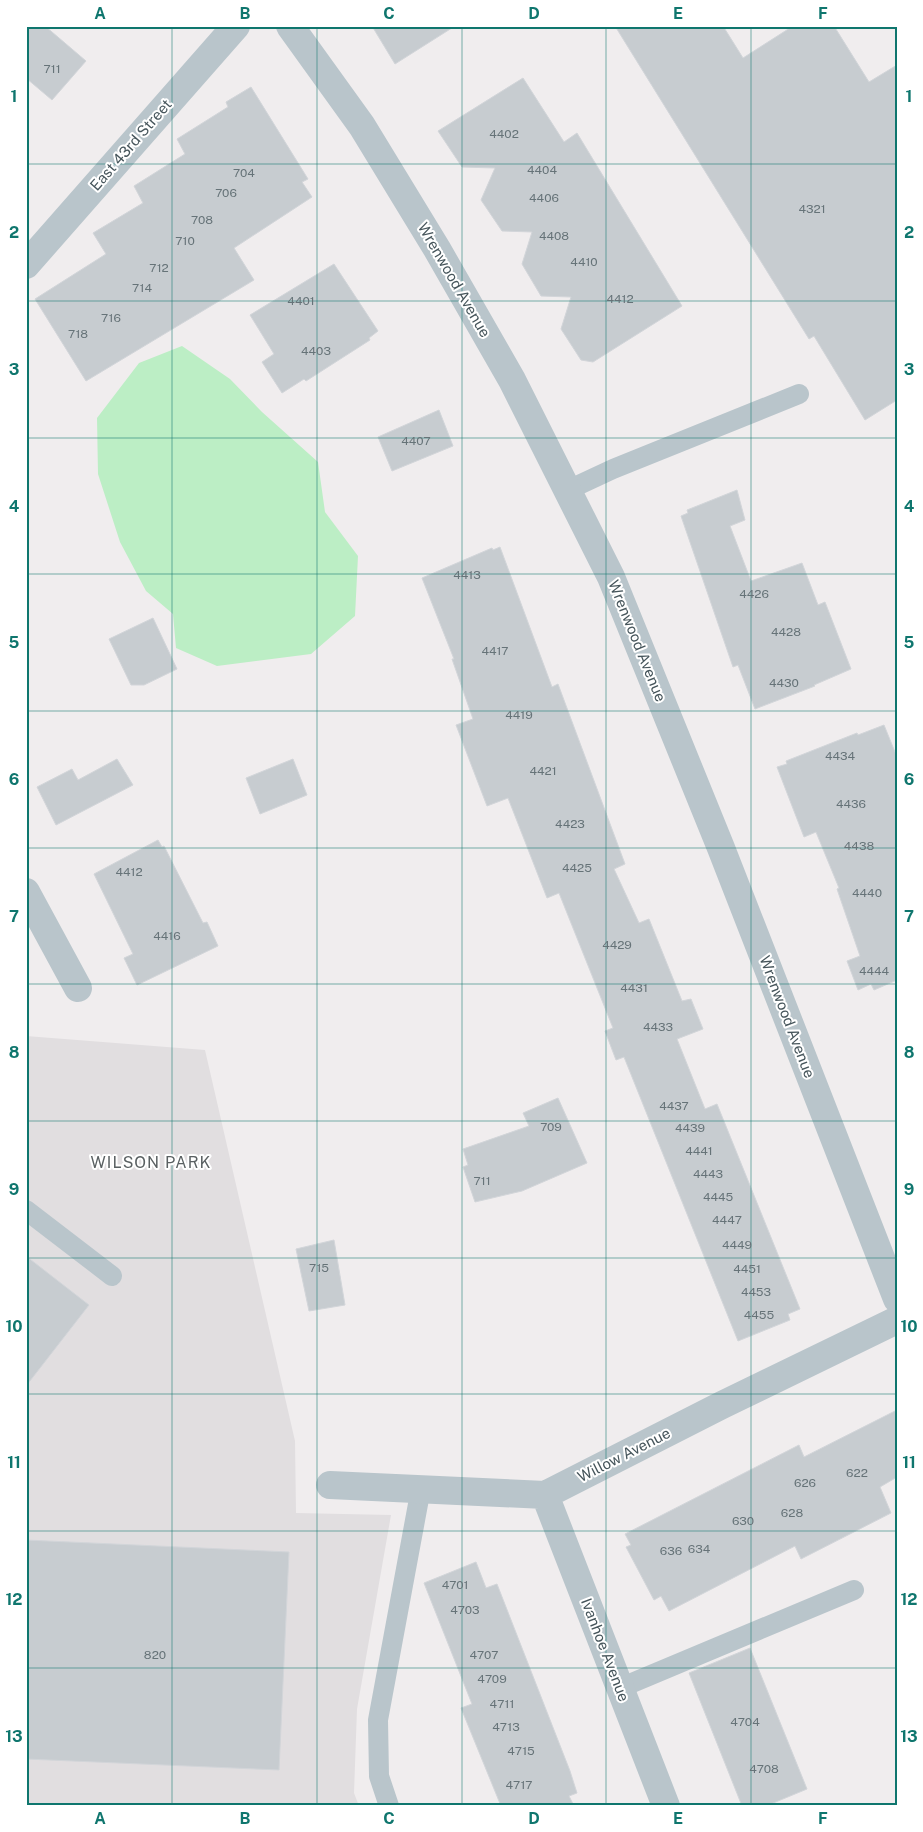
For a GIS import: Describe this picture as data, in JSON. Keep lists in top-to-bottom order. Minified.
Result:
{"streets":{"street":["East 43rd Street","Wrenwood Avenue","Willow Avenue","Ivanhoe Avenue"]},"crossings":[["Willow Avenue","Ivanhoe Avenue"]],"districts":["WILSON PARK"],"house_numbers":["711","4402","4404","704","706","4406","4321","708","4408","710","4410","712","714","4412","4401","716","718","4403","4407","4413","4426","4428","4417","4430","4419","4434","4421","4436","4423","4438","4425","4412","4440","4416","4429","4444","4431","4433","4437","709","4439","4441","4443","711","4445","4447","4449","715","4451","4453","4455","622","626","628","630","634","636","4701","4703","820","4707","4709","4711","4704","4713","4715","4708","4717"],"grid":{"columns":["A","B","C","D","E","F"],"rows":["1","2","3","4","5","6","7","8","9","10","11","12","13"]}}
